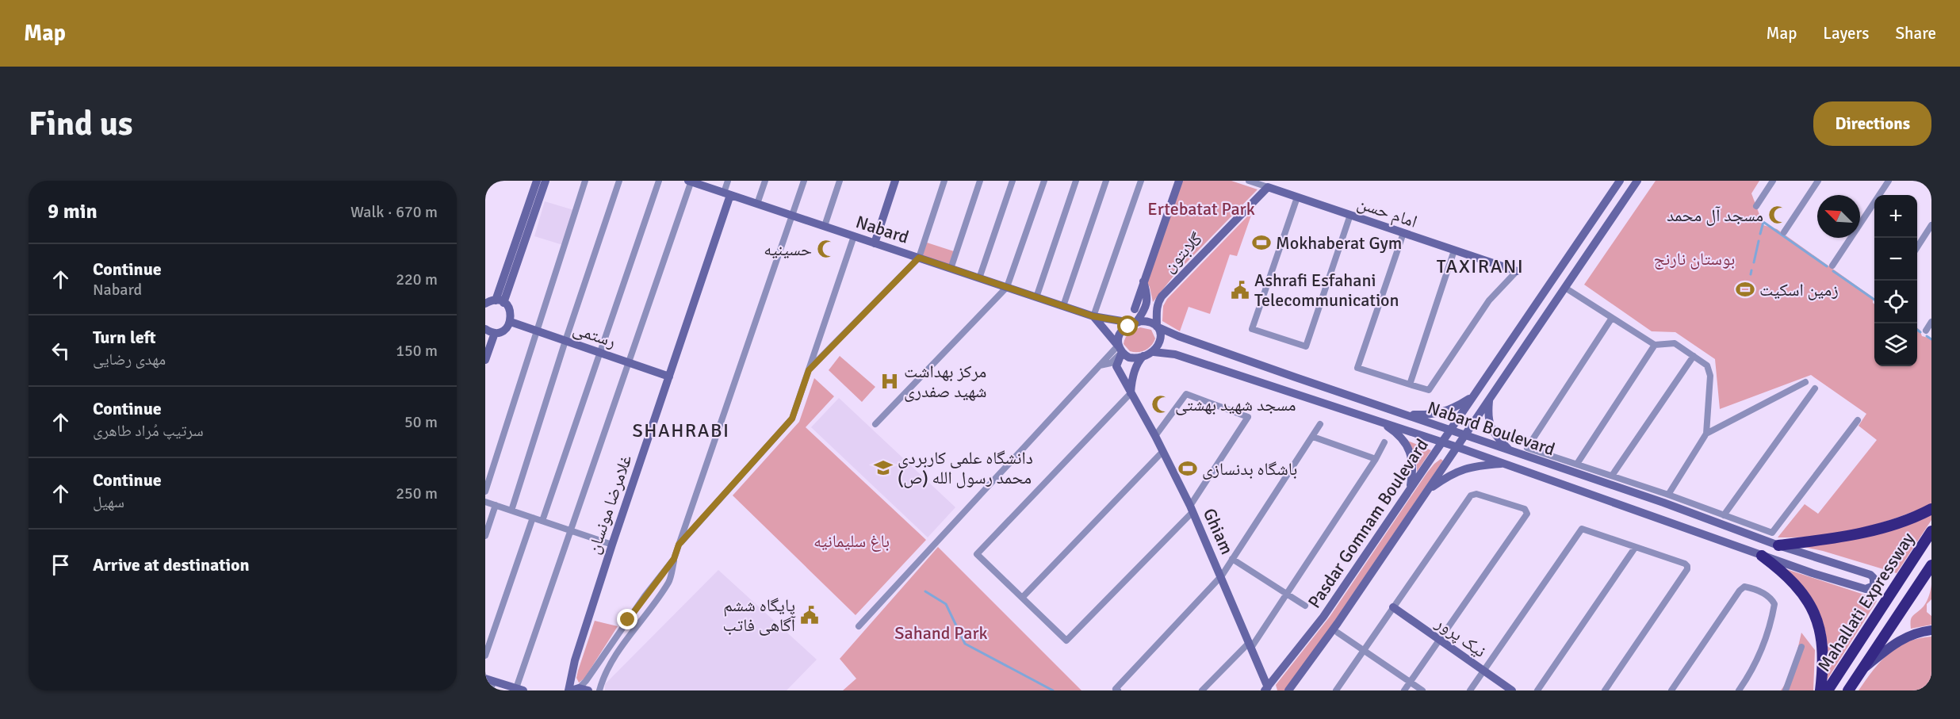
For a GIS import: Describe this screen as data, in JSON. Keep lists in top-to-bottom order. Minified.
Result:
{"streets":{"highway":["Mahallati Expressway"],"main road":["امام حسن","Nabard","گلابتون","رستمی","Nabard Boulevard","غلامرضا مونسان","Pasdar Gomnam Boulevard","Ghiam","نیک پرور"]},"crossings":[["امام حسن","گلابتون"],["Nabard","گلابتون"],["Nabard","Nabard Boulevard"],["Nabard","غلامرضا مونسان"],["Nabard","Ghiam"],["گلابتون","Nabard Boulevard"],["گلابتون","Ghiam"],["رستمی","غلامرضا مونسان"],["Nabard Boulevard","Pasdar Gomnam Boulevard"],["Nabard Boulevard","Ghiam"],["Pasdar Gomnam Boulevard","Ghiam"]],"districts":["TAXIRANI","SHAHRABI"],"parks":["Ertebatat Park","بوستان نارنج","باغ سلیمانیه","Sahand Park"],"places":{"mosque":["مسجد آل محمد","حسینیه","مسجد شهید بهشتی"],"sports":["Mokhaberat Gym","زمین اسکیت","باشگاه بدنسازی"],"public building":["Ashrafi Esfahani Telecommunication","پایگاه ششم آگاهی فاتب"],"hospital":["مرکز بهداشت شهید صفدری"],"school or university":["دانشگاه علمی کاربردی محمد رسول الله (ص)"]},"north":"top left","page":{"header":"Map","nav":["Map","Layers","Share"],"buttons":"Directions","title":"Find us","heading":["9 min","Walk · 670 m"],"map_buttons":["+","−"],"list":[["Continue","Nabard","220 m"],["Turn left","مهدی رضایی","150 m"],["Continue","سرتیپ مُراد طاهری","50 m"],["Continue","سهیل","250 m"],"Arrive at destination"]}}
